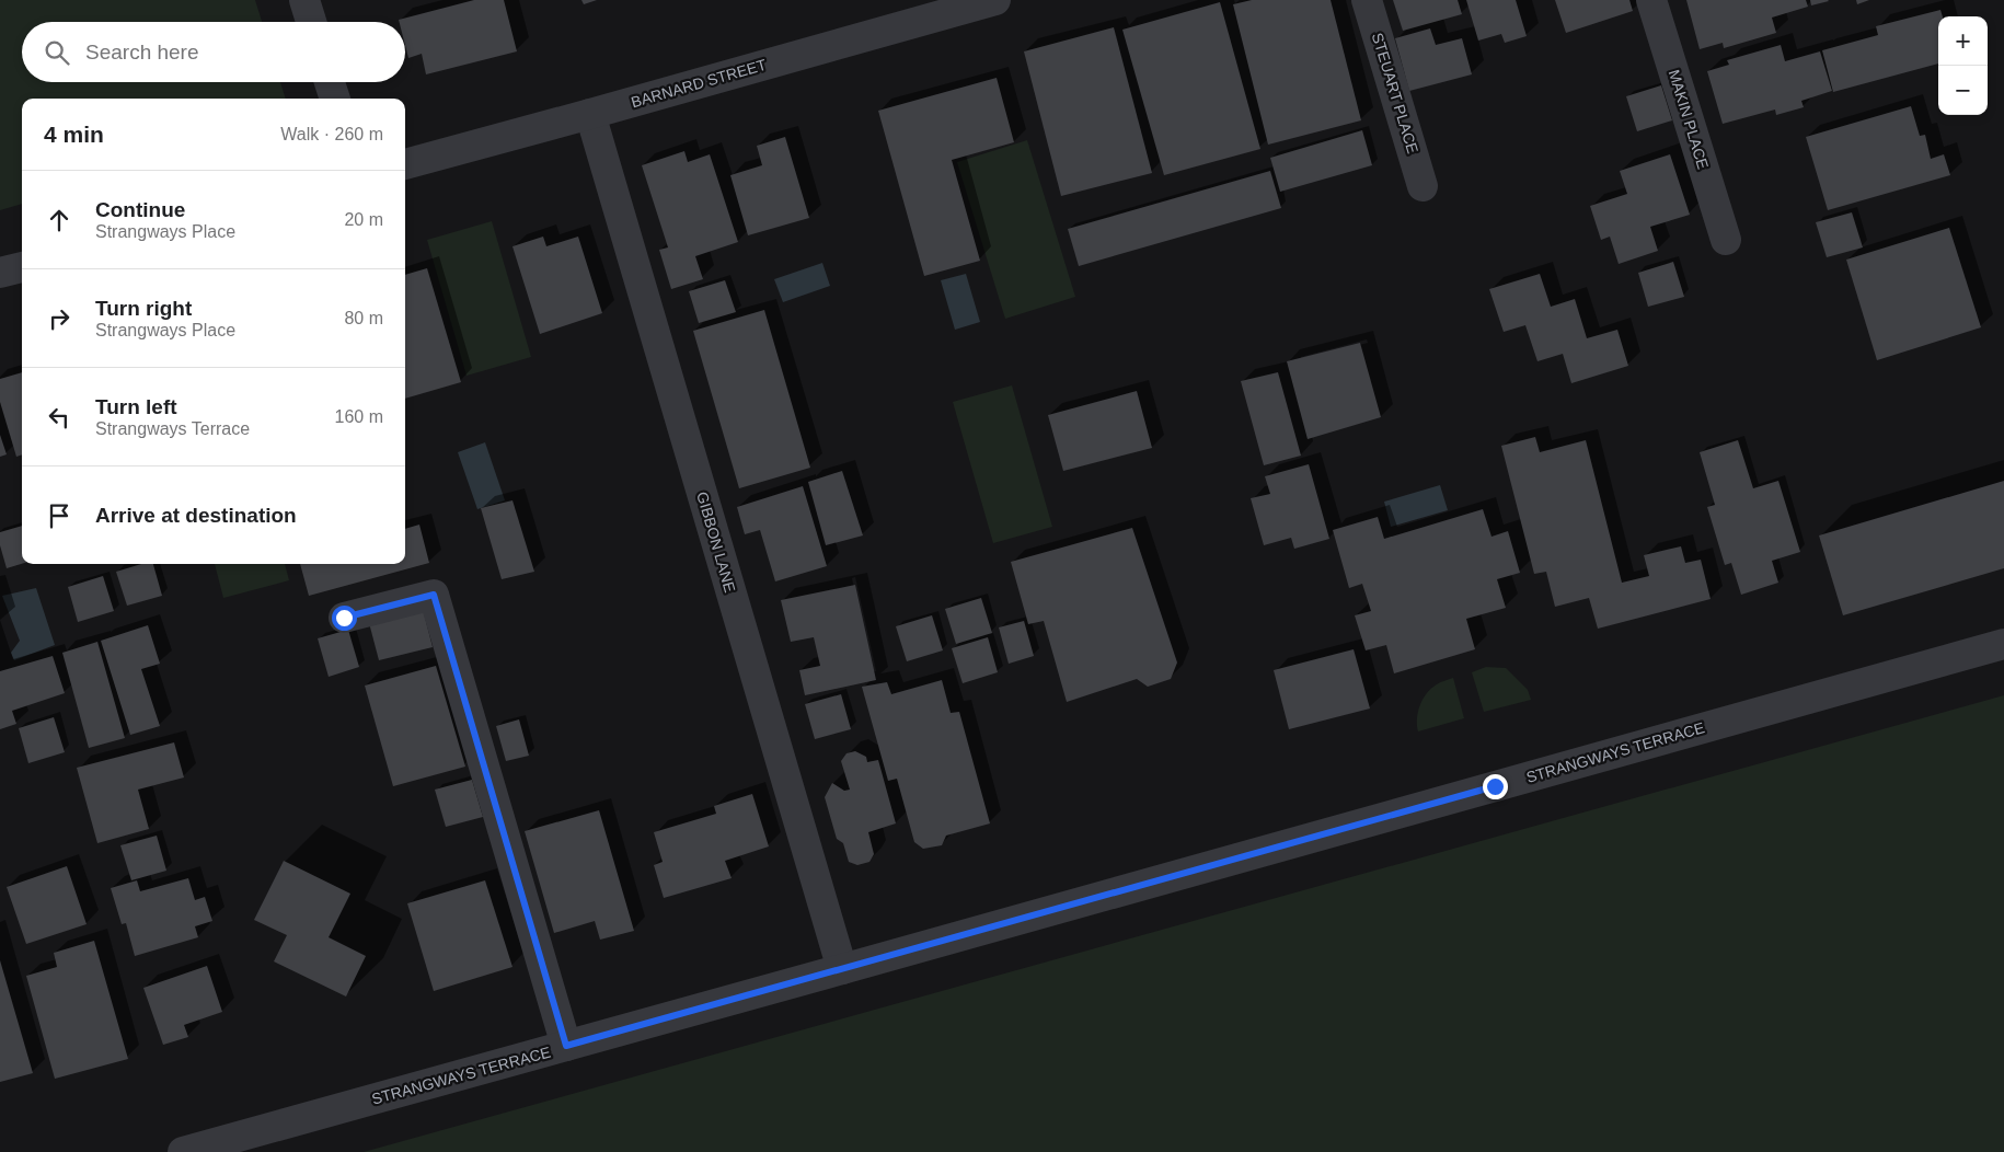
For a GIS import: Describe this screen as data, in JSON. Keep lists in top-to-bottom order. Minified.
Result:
{"streets":{"street":["BARNARD STREET","STEUART PLACE","MAKIN PLACE","GIBBON LANE","STRANGWAYS TERRACE"]},"crossings":[["BARNARD STREET","GIBBON LANE"],["GIBBON LANE","STRANGWAYS TERRACE"]],"page":{"map_buttons":["+","−"],"search":"Search here","heading":["4 min","Walk · 260 m"],"list":[["Continue","Strangways Place","20 m"],["Turn right","Strangways Place","80 m"],["Turn left","Strangways Terrace","160 m"],"Arrive at destination"]}}
